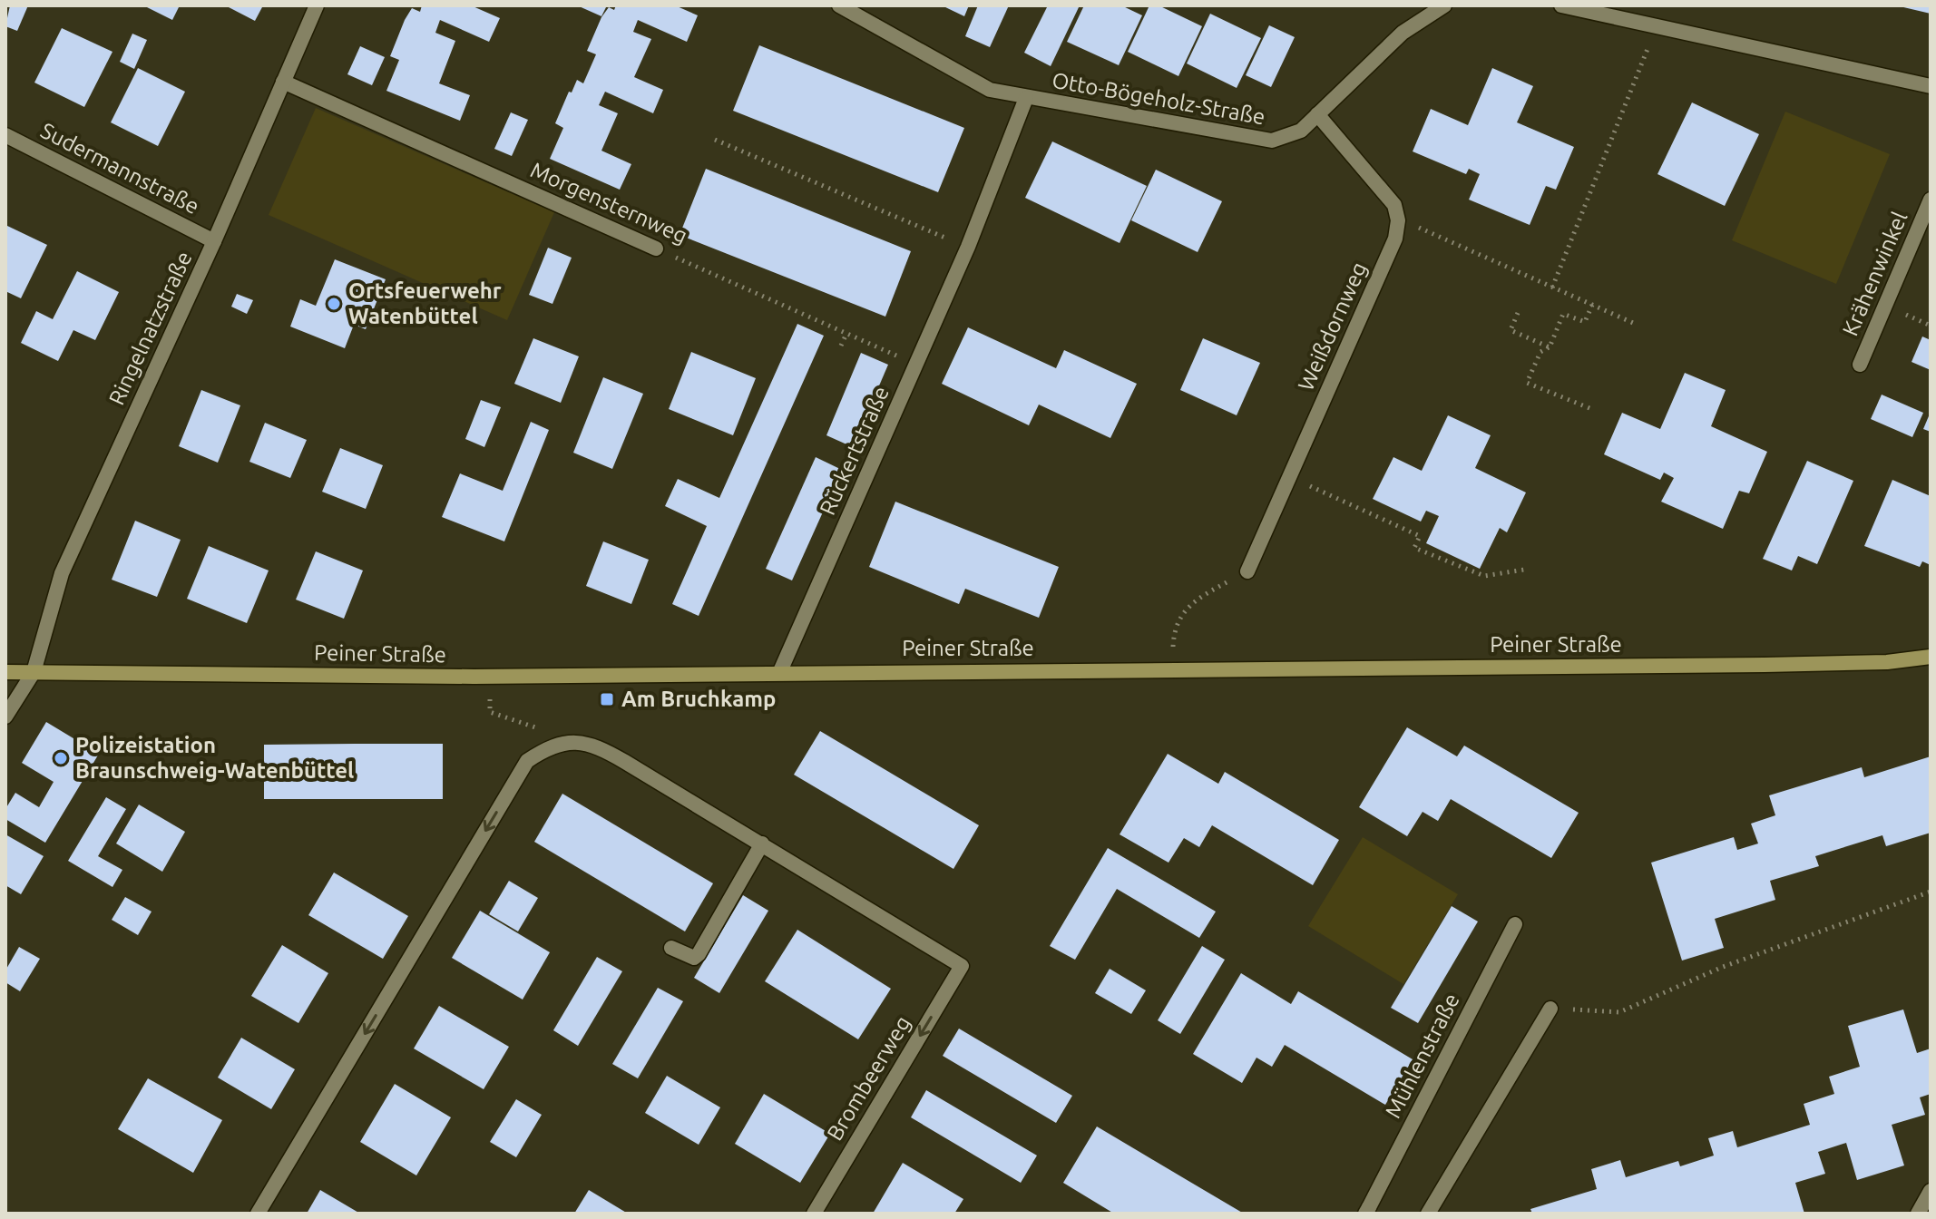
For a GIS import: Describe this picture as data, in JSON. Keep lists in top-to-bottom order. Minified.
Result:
{"streets":{"main road":["Peiner Straße"],"street":["Otto-Bögeholz-Straße","Sudermannstraße","Morgensternweg","Krähenwinkel","Weißdornweg","Ringelnatzstraße","Rückertstraße","Mühlenstraße","Brombeerweg"]},"crossings":[["Otto-Bögeholz-Straße","Rückertstraße"],["Sudermannstraße","Ringelnatzstraße"],["Morgensternweg","Ringelnatzstraße"],["Morgensternweg","Rückertstraße"],["Ringelnatzstraße","Peiner Straße"],["Rückertstraße","Peiner Straße"]],"places":{"other":["Ortsfeuerwehr Watenbüttel","Polizeistation Braunschweig-Watenbüttel"],"transit":["Am Bruchkamp"]}}
